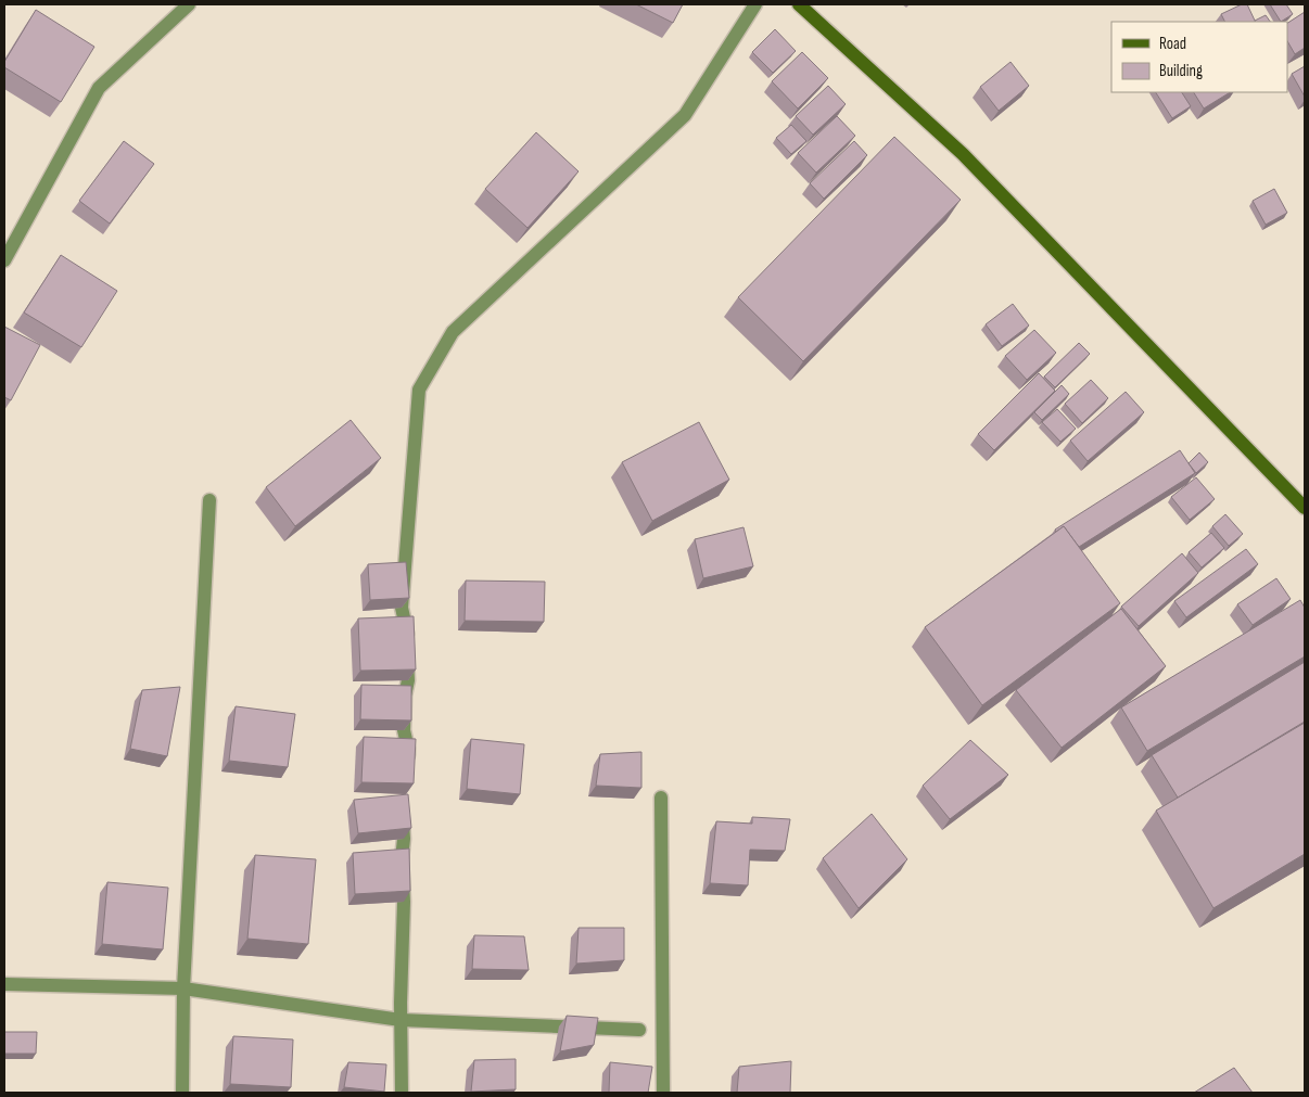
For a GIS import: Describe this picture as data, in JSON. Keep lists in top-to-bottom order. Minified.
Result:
{"legend":["Road","Building"]}
